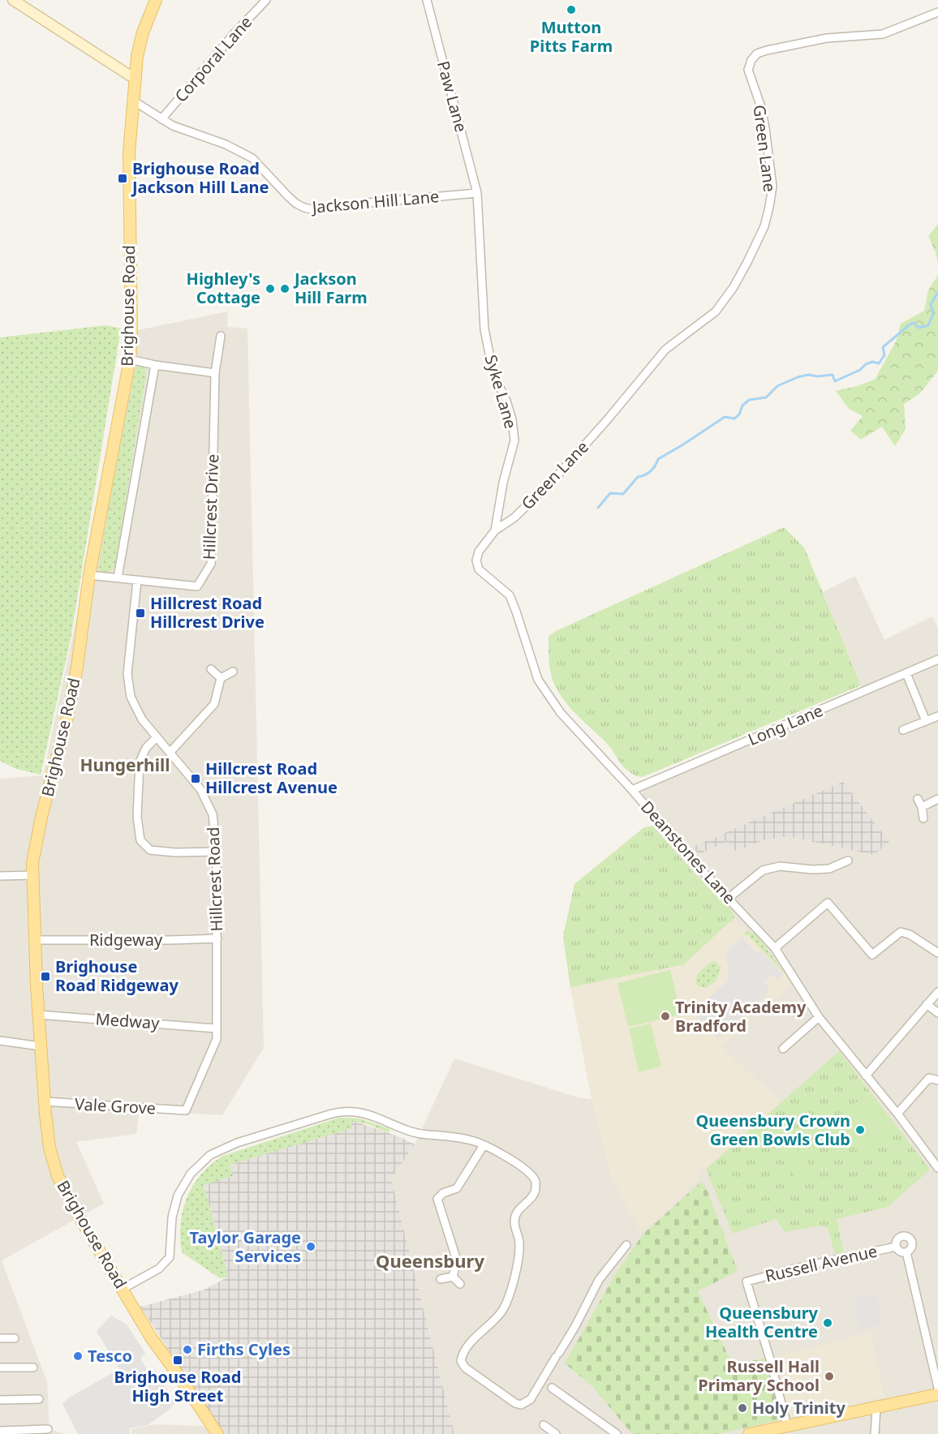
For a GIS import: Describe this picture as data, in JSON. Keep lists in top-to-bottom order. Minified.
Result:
{"streets":{"main road":["Brighouse Road"],"street":["Corporal Lane","Paw Lane","Green Lane","Jackson Hill Lane","Syke Lane","Hillcrest Drive","Long Lane","Deanstones Lane","Hillcrest Road","Ridgeway","Medway","Vale Grove","Russell Avenue"]},"crossings":[["Corporal Lane","Jackson Hill Lane"],["Paw Lane","Jackson Hill Lane"],["Paw Lane","Syke Lane"],["Green Lane","Syke Lane"],["Green Lane","Deanstones Lane"],["Jackson Hill Lane","Brighouse Road"],["Jackson Hill Lane","Syke Lane"],["Brighouse Road","Hillcrest Drive"],["Brighouse Road","Ridgeway"],["Brighouse Road","Medway"],["Brighouse Road","Vale Grove"],["Syke Lane","Deanstones Lane"],["Hillcrest Drive","Hillcrest Road"],["Long Lane","Deanstones Lane"],["Hillcrest Road","Ridgeway"],["Hillcrest Road","Medway"],["Hillcrest Road","Vale Grove"]],"districts":["Hungerhill","Queensbury"],"places":{"other":["Mutton Pitts Farm","Highley's Cottage","Jackson Hill Farm","Trinity Academy Bradford","Queensbury Crown Green Bowls Club","Taylor Garage Services","Queensbury Health Centre","Firths Cyles","Tesco","Russell Hall Primary School","Holy Trinity"],"transit":["Brighouse Road Jackson Hill Lane","Hillcrest Road Hillcrest Drive","Hillcrest Road Hillcrest Avenue","Brighouse Road Ridgeway","Brighouse Road High Street"]}}
